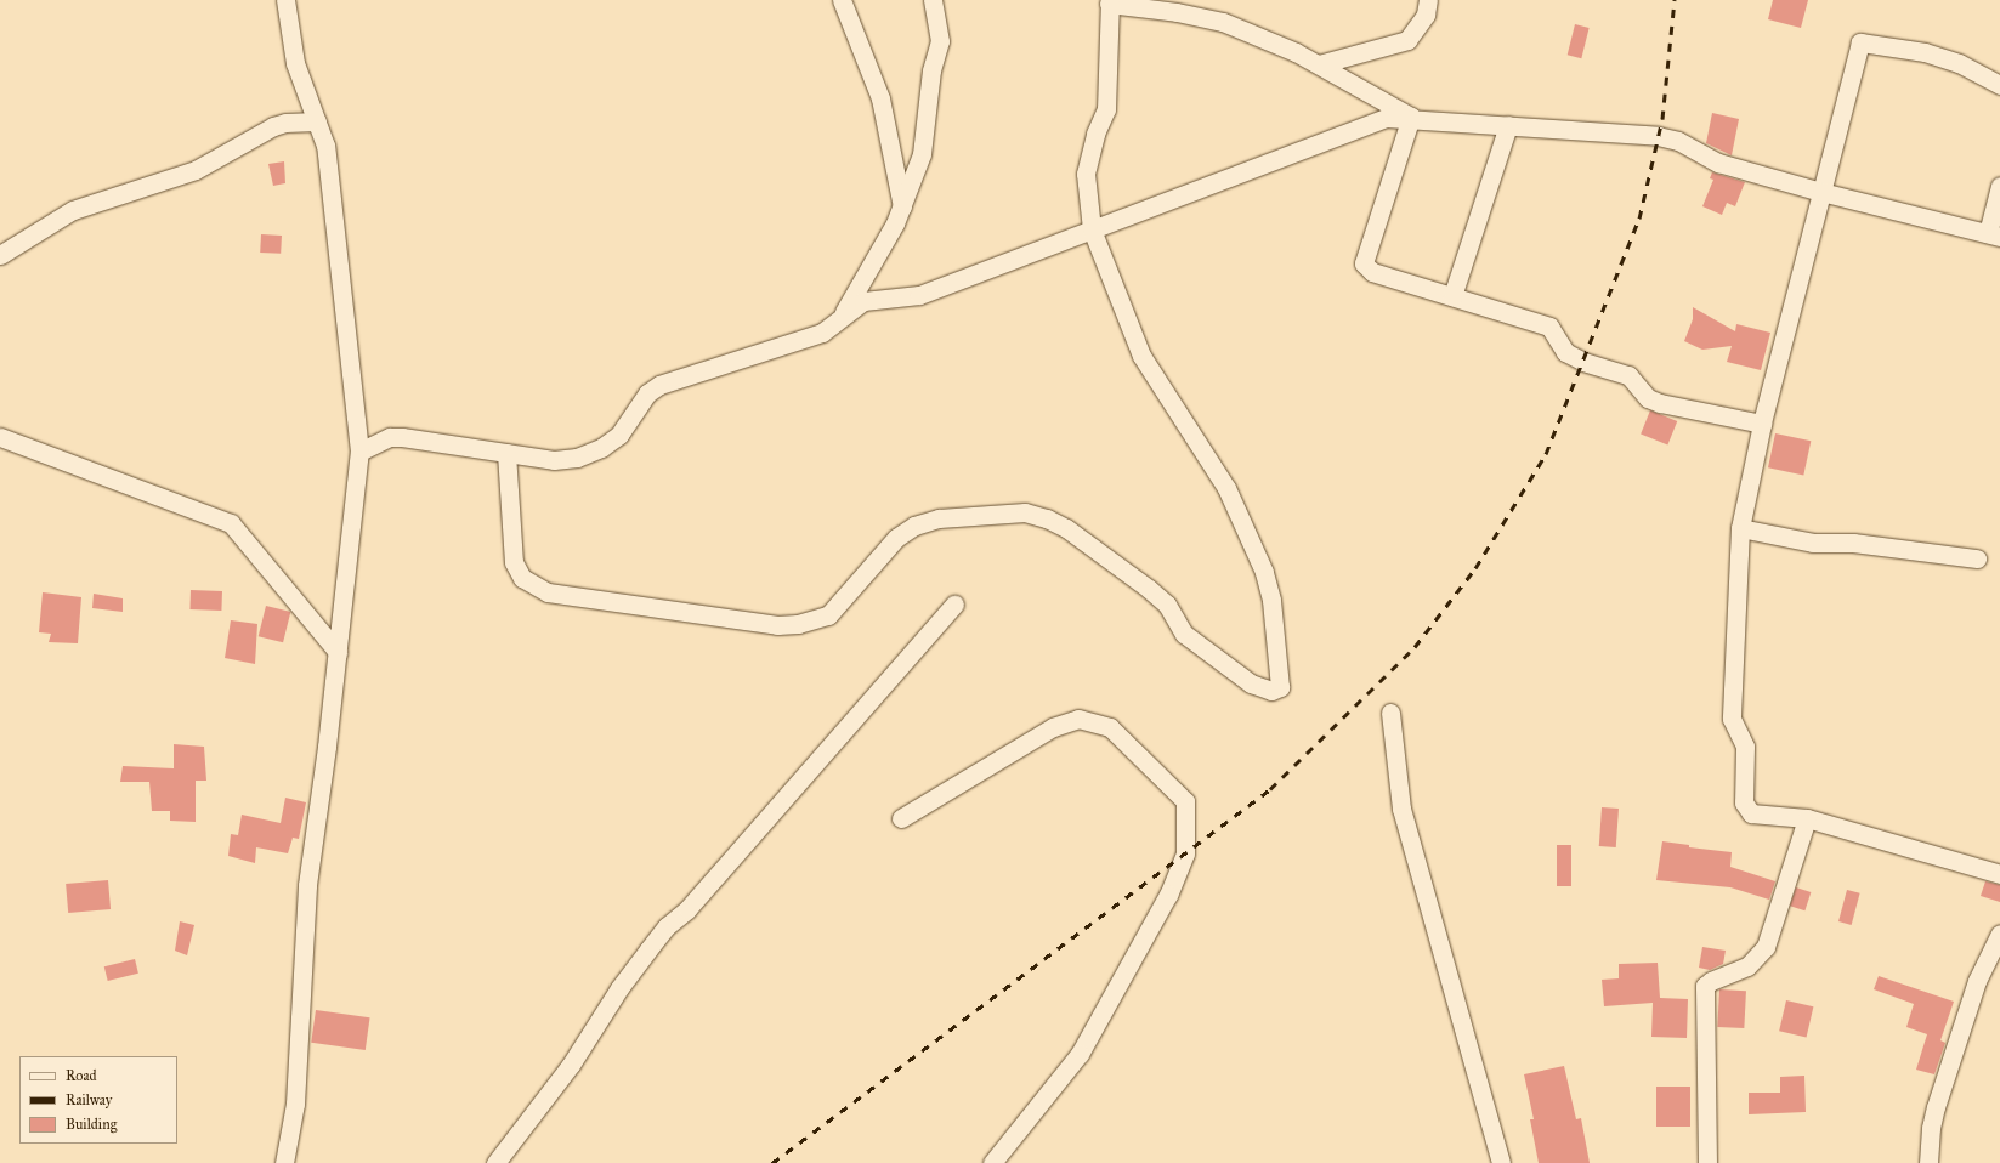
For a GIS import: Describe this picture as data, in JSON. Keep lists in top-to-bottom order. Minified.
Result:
{"legend":["Road","Railway","Building"]}
